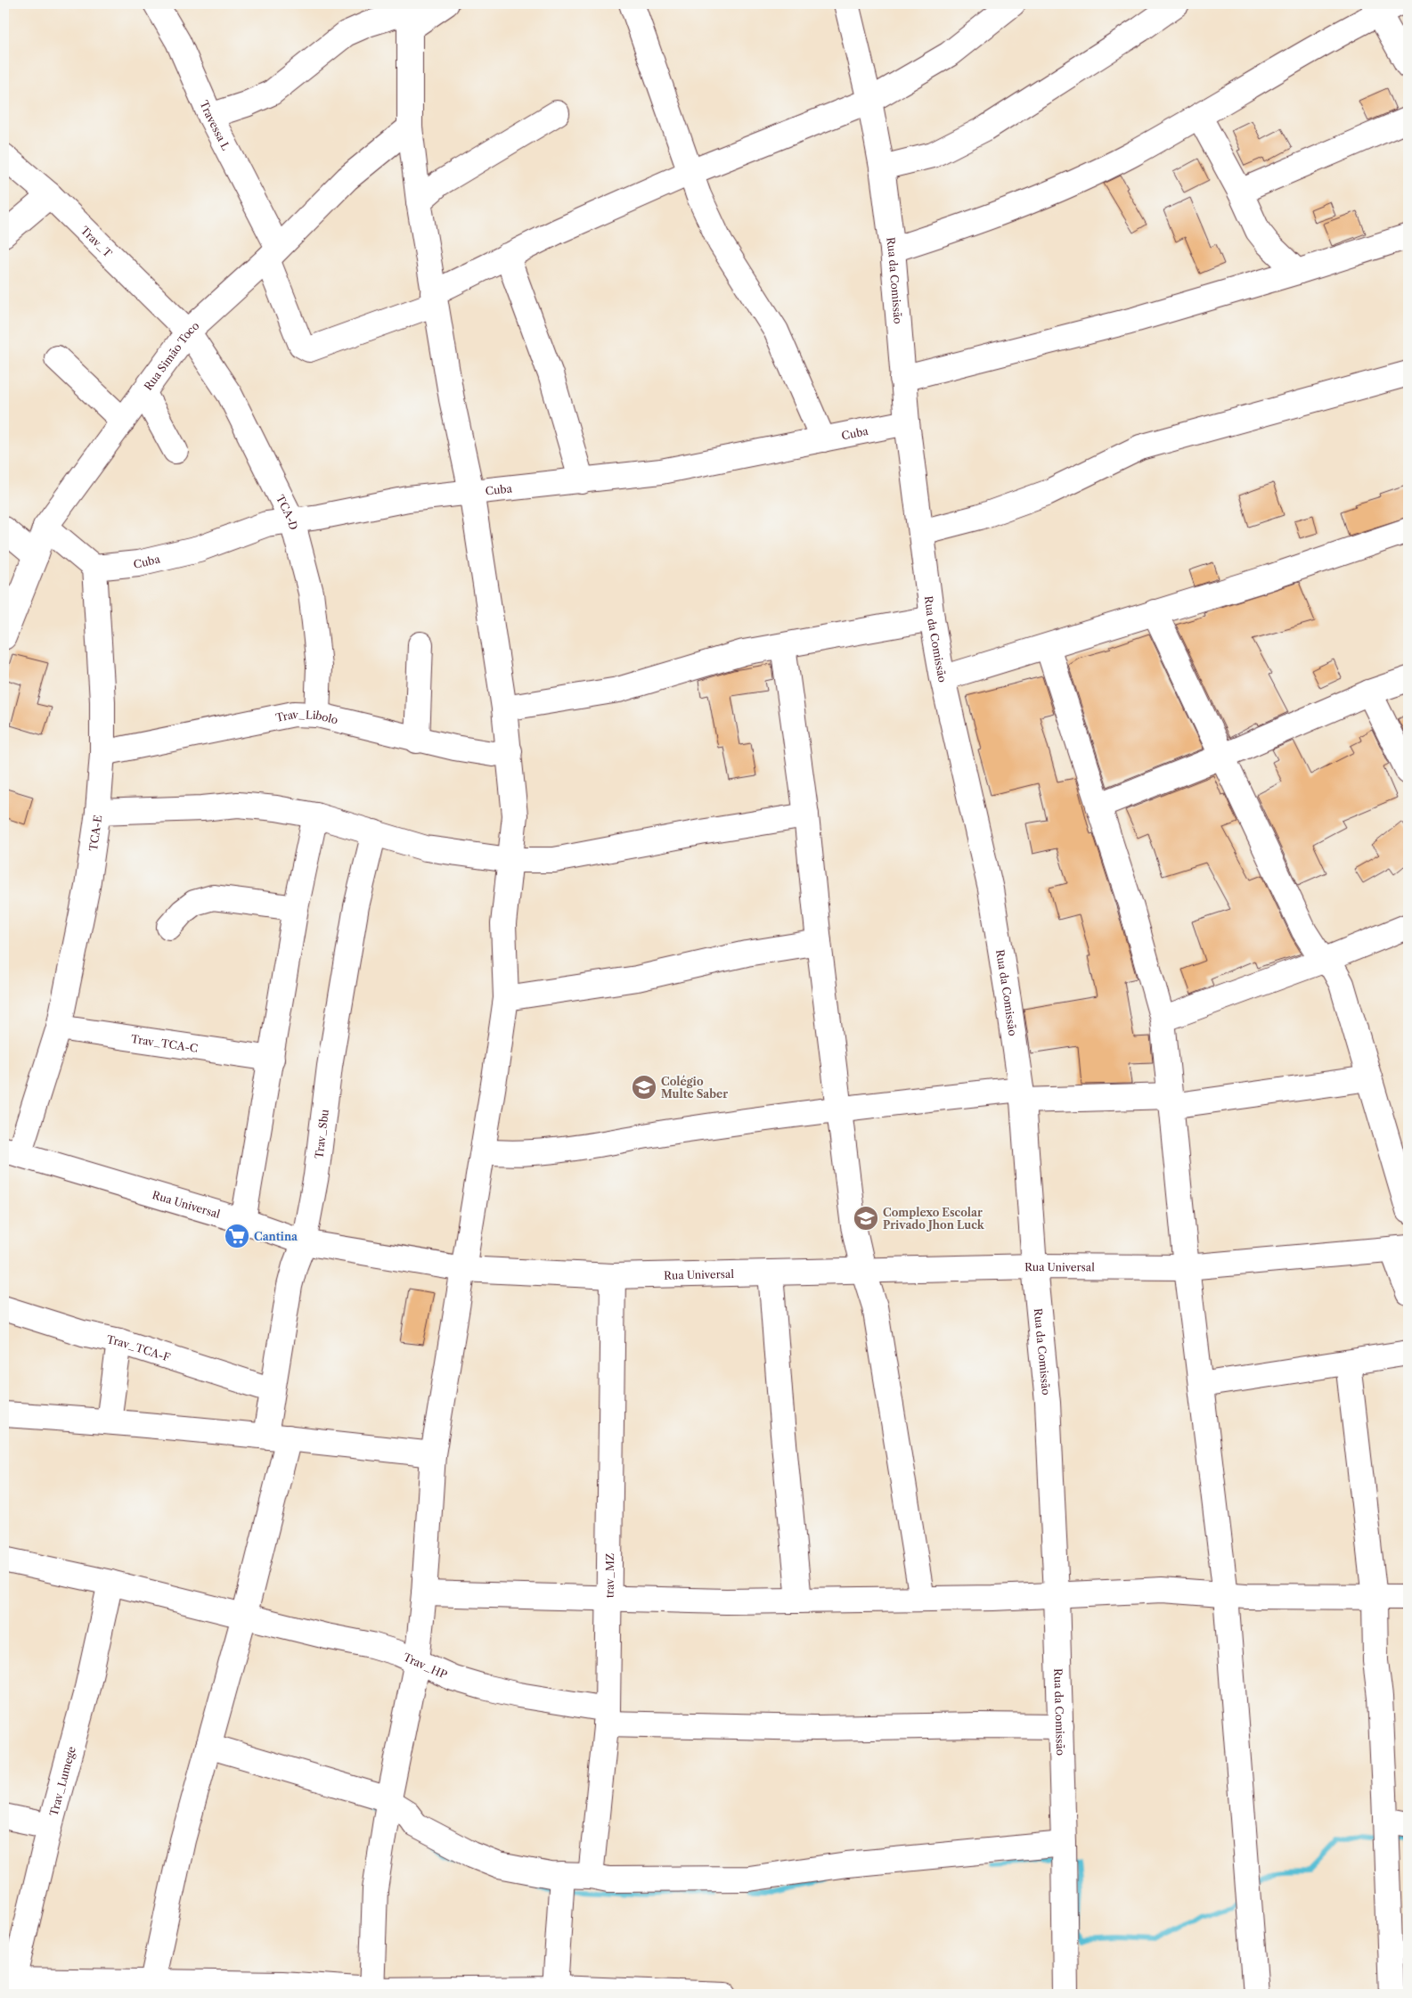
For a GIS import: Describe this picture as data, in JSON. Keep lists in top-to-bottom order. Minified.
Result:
{"streets":{"street":["Travessa L","Trav_T","Rua da Comissão","Rua Simão Toco","Cuba","TCA-D","Trav_Libolo","TCA-E","Trav_TCA-C","Trav_Sbu","Rua Universal","Trav_TCA-F","trav_MZ","Trav_HP","Trav_Lumege"]},"crossings":[["Travessa L","Rua da Comissão"],["Travessa L","Rua Simão Toco"],["Trav_T","Rua Simão Toco"],["Trav_T","TCA-D"],["Rua da Comissão","Cuba"],["Rua da Comissão","Rua Universal"],["Rua da Comissão","Trav_HP"],["Rua Simão Toco","TCA-D"],["Cuba","TCA-D"],["Cuba","TCA-E"],["TCA-D","Trav_Libolo"],["Trav_Libolo","TCA-E"],["TCA-E","Trav_TCA-C"],["TCA-E","Rua Universal"],["Trav_Sbu","Rua Universal"],["Trav_Sbu","Trav_TCA-F"],["Rua Universal","trav_MZ"],["trav_MZ","Trav_HP"],["Trav_HP","Trav_Lumege"]],"places":{"school or university":["Colégio Multe Saber","Complexo Escolar Privado Jhon Luck"],"supermarket":["Cantina"]}}
